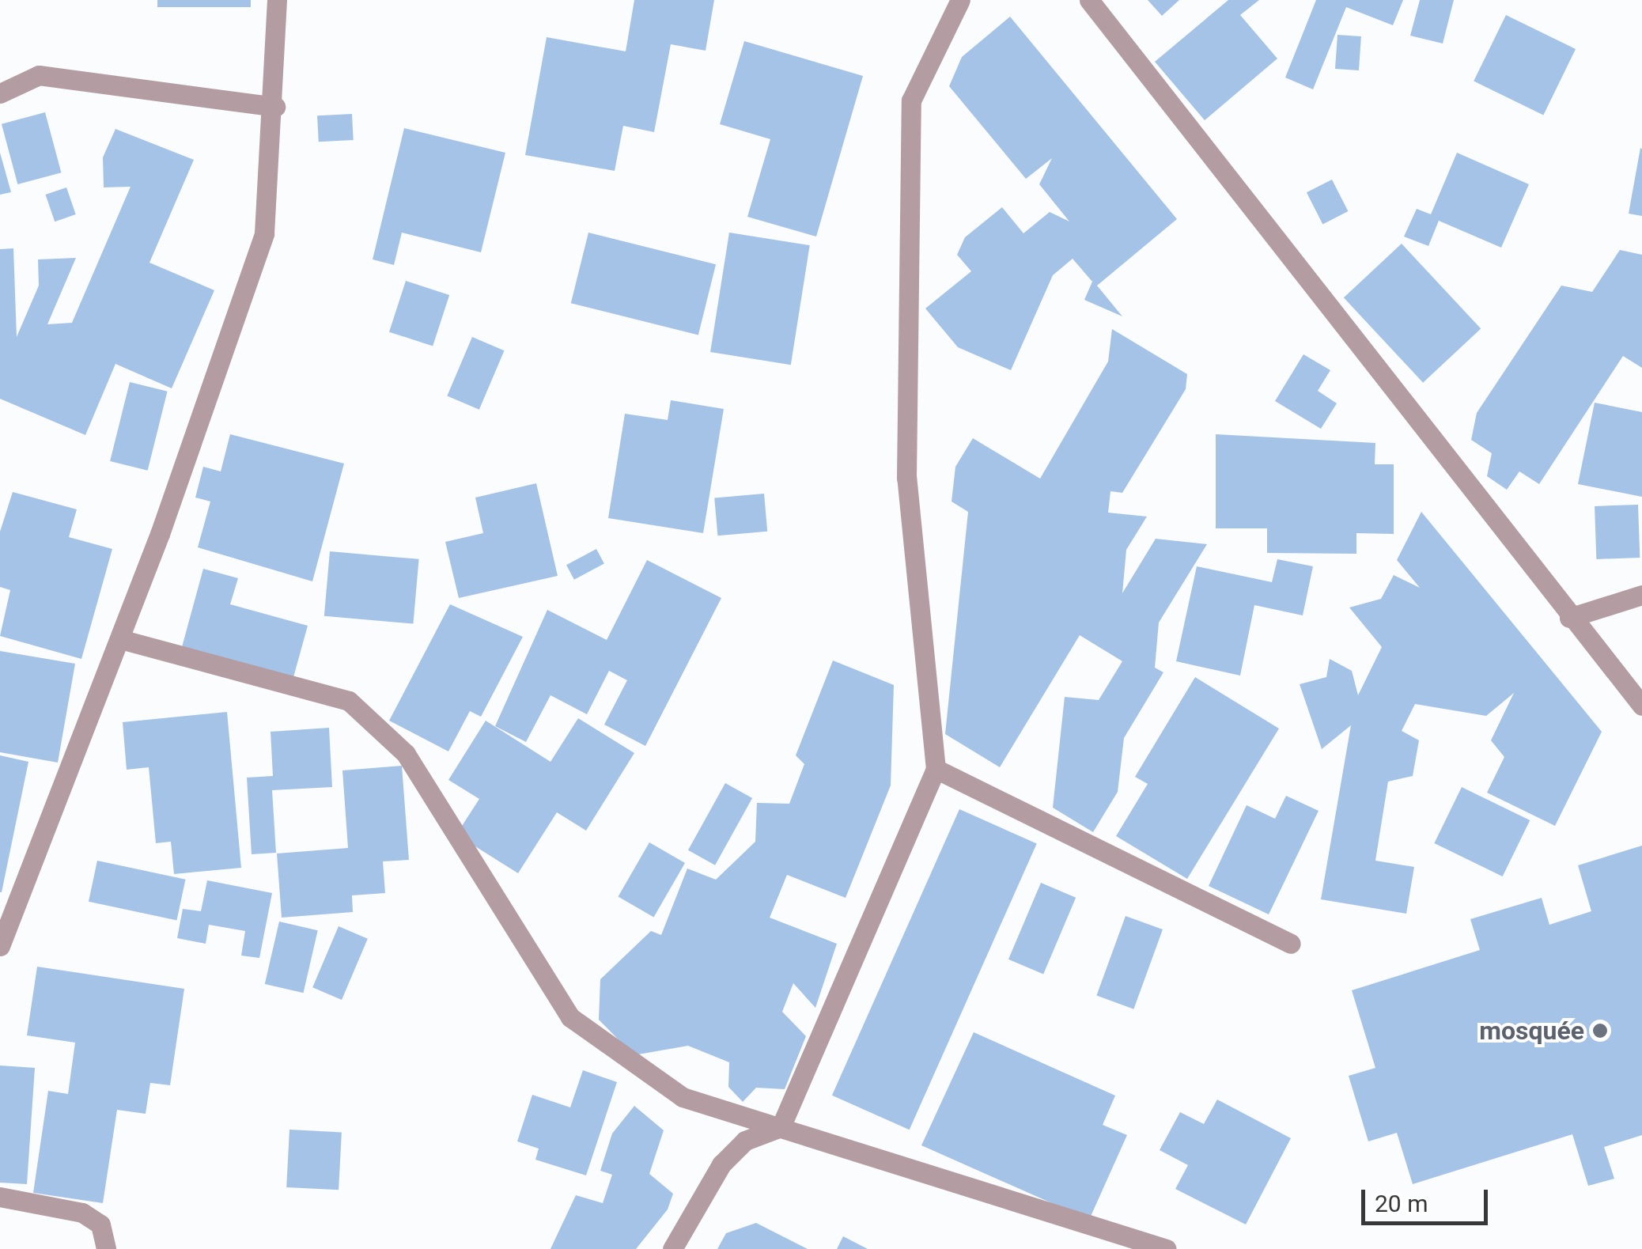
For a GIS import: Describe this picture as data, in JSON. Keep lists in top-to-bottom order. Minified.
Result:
{"places":["mosquée"],"scale_bar":"20 m"}
